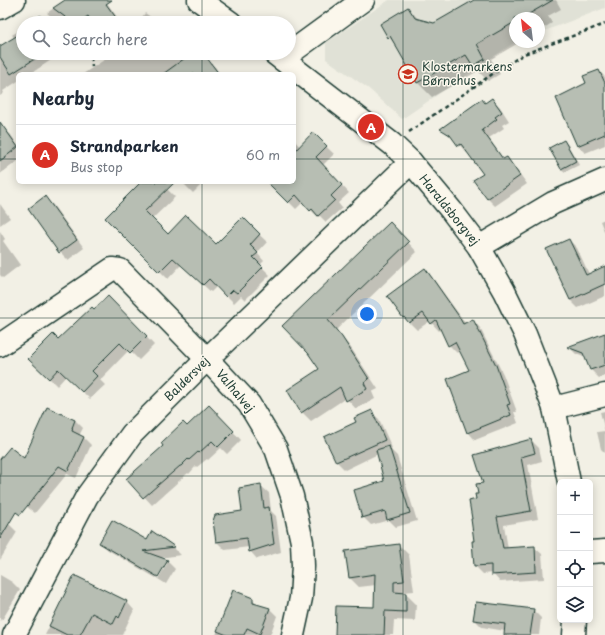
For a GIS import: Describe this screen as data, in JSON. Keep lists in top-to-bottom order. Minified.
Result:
{"streets":{"street":["Haraldsborgvej","Baldersvej","Valhalvej"]},"crossings":[["Haraldsborgvej","Baldersvej"],["Baldersvej","Valhalvej"]],"places":{"school or university":["Klostermarkens Børnehus"]},"north":"top left","page":{"search":"Search here","heading":"Nearby","pins":"A","list":[{"mark":"A","name":"Strandparken","note":"Bus stop","value":"60 m"}],"map_buttons":["+","−"]}}
